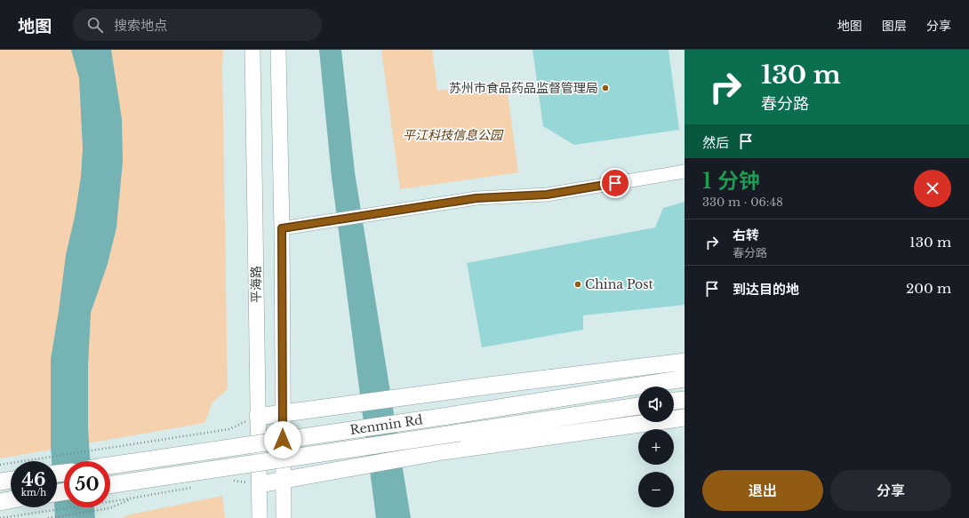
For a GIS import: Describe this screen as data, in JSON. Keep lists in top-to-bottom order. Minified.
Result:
{"streets":{"main road":["平海路","Renmin Rd"]},"parks":["平江科技信息公园"],"places":["苏州市食品药品监督管理局","China Post"],"page":{"header":"地图","search":"搜索地点","nav":["地图","图层","分享"],"turn":["130 m","春分路"],"then":"然后","heading":["1 分钟","330 m · 06:48"],"list":[{"name":"右转","note":"春分路","value":"130 m"},{"name":"到达目的地","value":"200 m"}],"map_buttons":["+","−"],"speed":"46 km/h","limit":"50","buttons":["退出","分享"]}}
